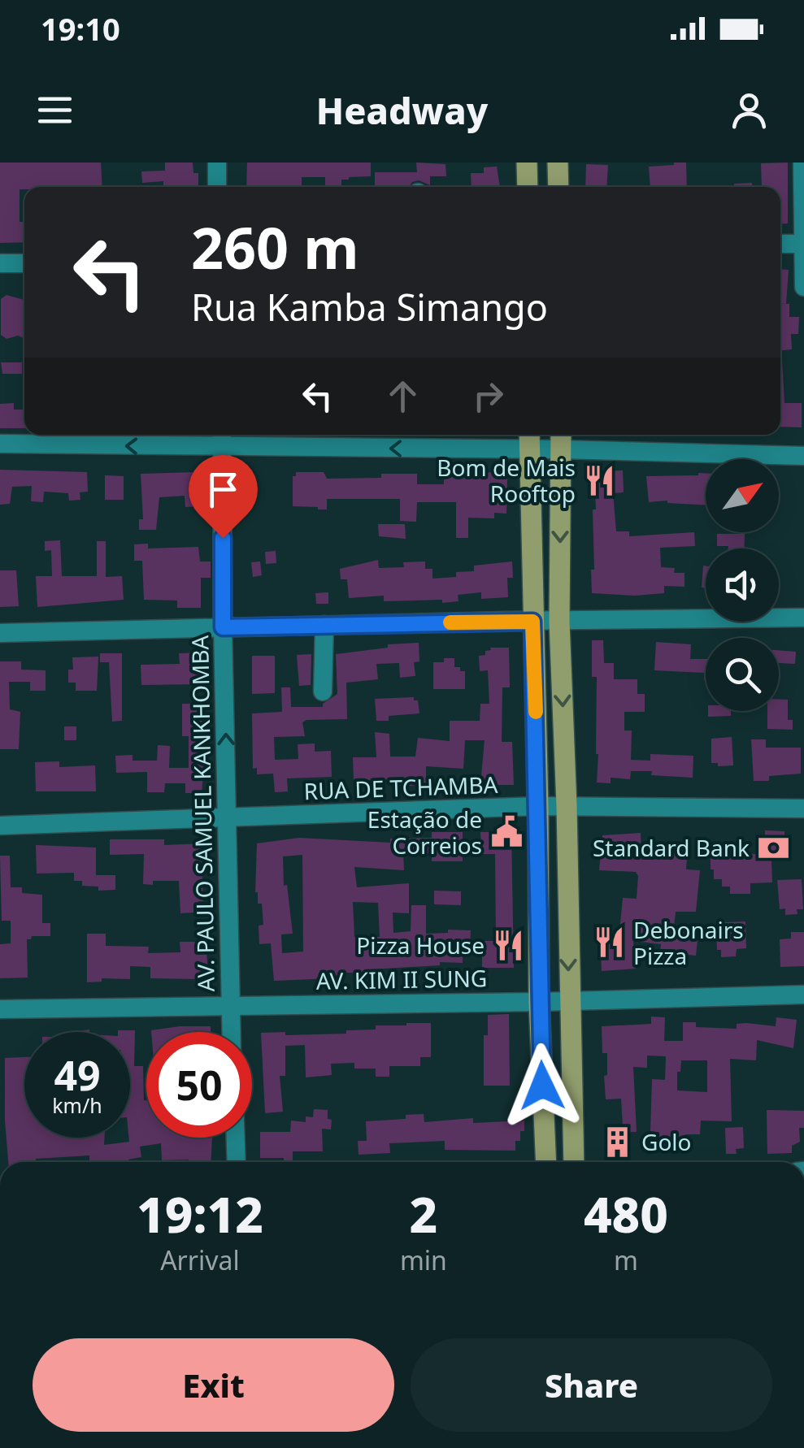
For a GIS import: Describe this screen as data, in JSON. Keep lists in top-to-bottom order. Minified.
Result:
{"streets":{"street":["RUA DE TCHAMBA","AV. PAULO SAMUEL KANKHOMBA","AV. KIM II SUNG"]},"crossings":[["RUA DE TCHAMBA","AV. PAULO SAMUEL KANKHOMBA"],["AV. PAULO SAMUEL KANKHOMBA","AV. KIM II SUNG"]],"places":{"restaurant":["Bom de Mais Rooftop","Debonairs Pizza","Pizza House"],"public building":["Estação de Correios"],"bank":["Standard Bank"],"building":["Golo"]},"north":"top right","page":{"status":"19:10","header":"Headway","turn":["260 m","Rua Kamba Simango"],"speed":"49 km/h","limit":"50","eta":["19:12","Arrival","2","min","480","m"],"buttons":["Exit","Share"]}}
